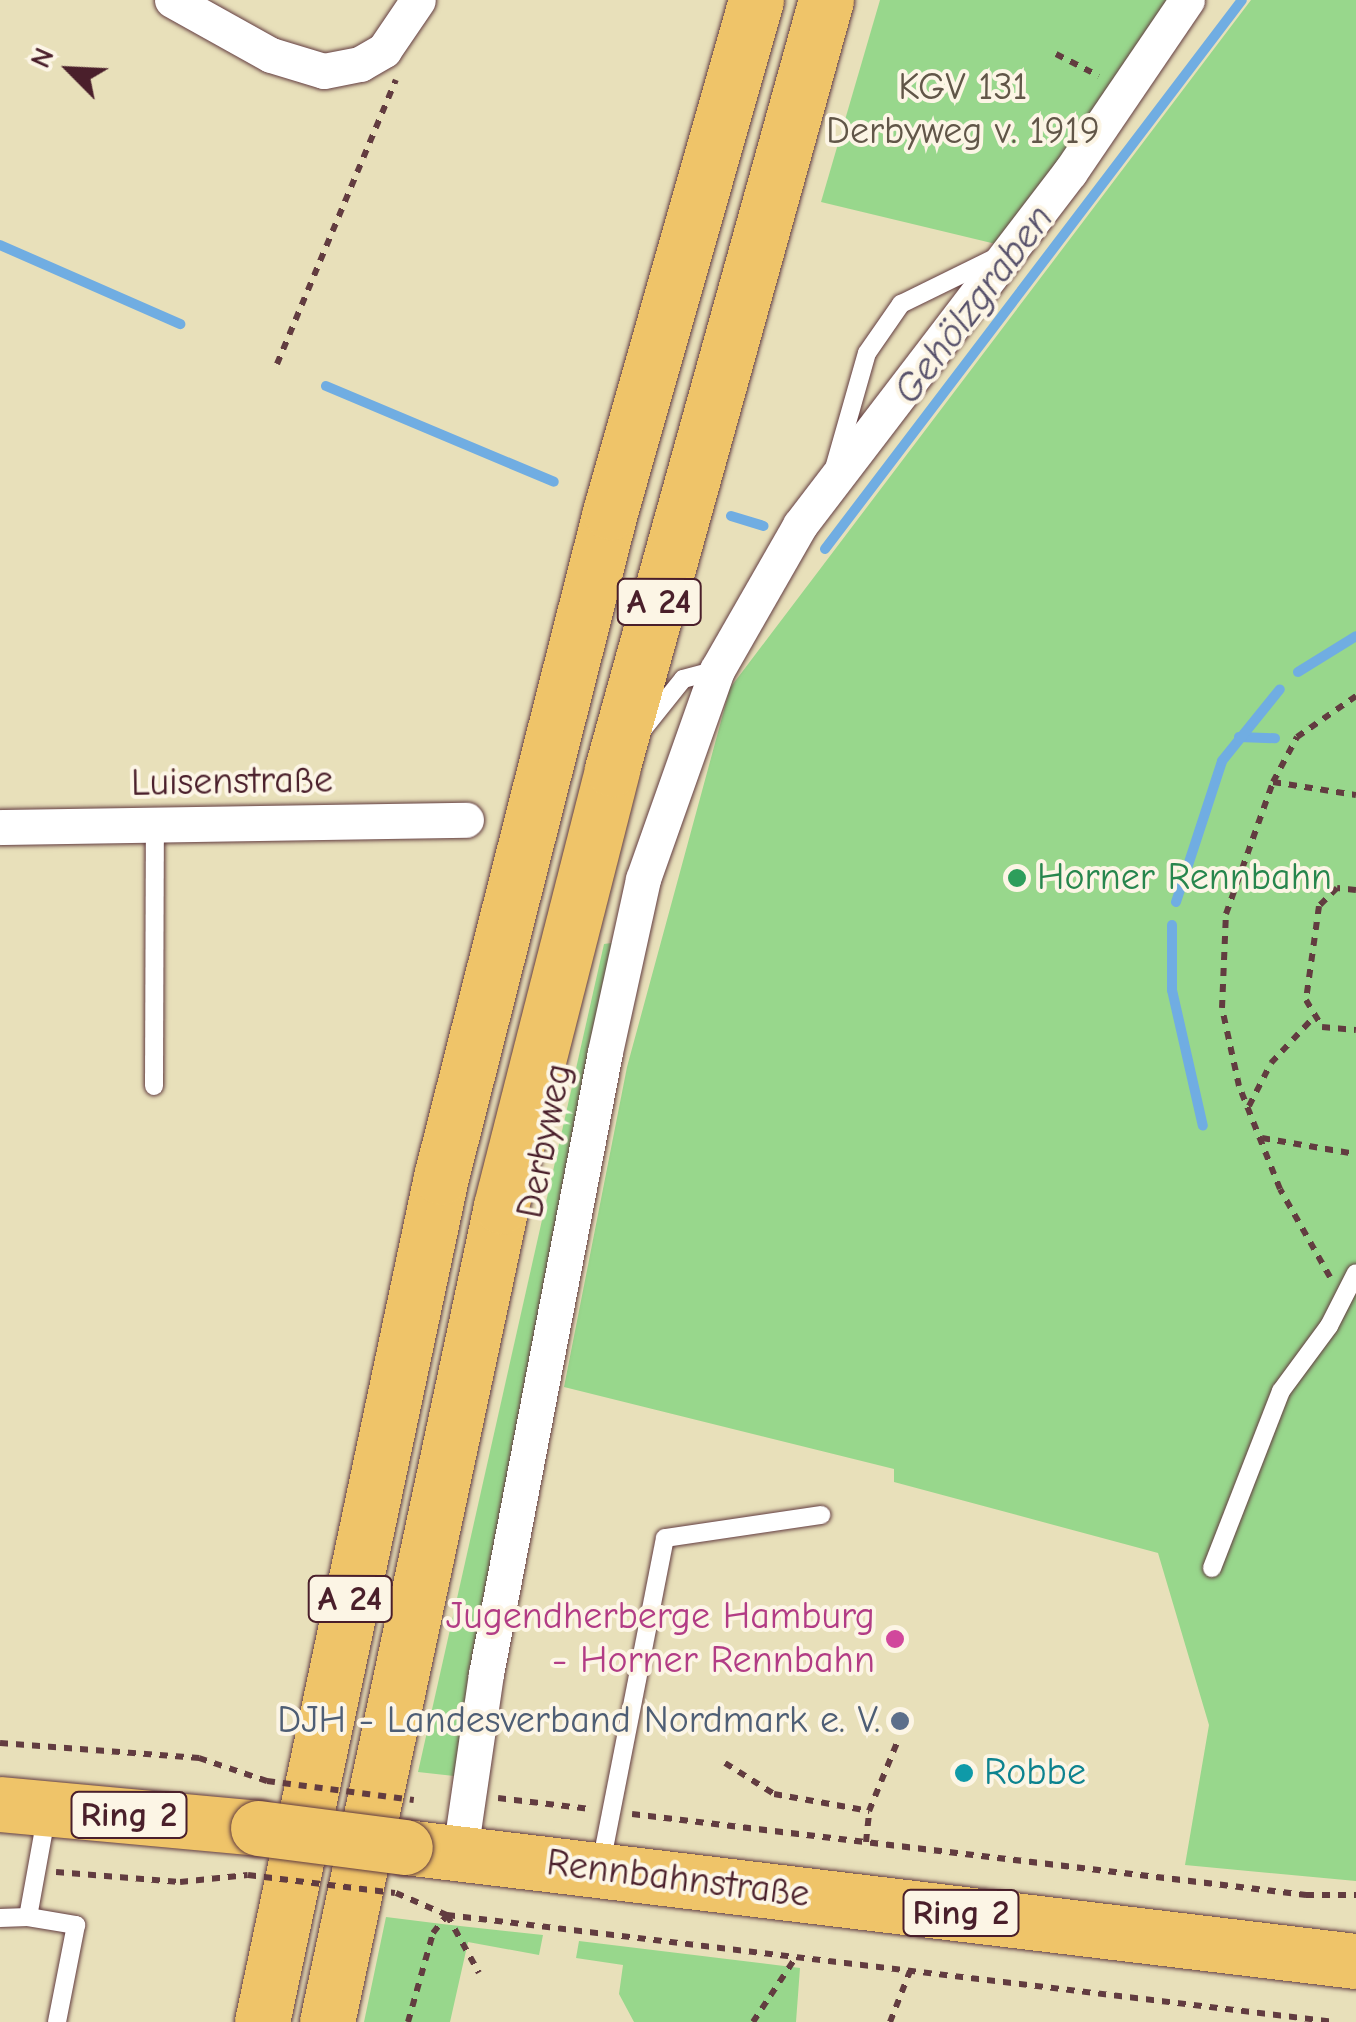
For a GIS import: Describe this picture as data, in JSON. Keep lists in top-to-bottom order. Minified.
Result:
{"streets":{"main road":["A 24","Ring 2","Rennbahnstraße"],"street":["Luisenstraße","Derbyweg"]},"crossings":[["Derbyweg","Rennbahnstraße"]],"water":["Gehölzgraben"],"parks":["KGV 131 Derbyweg v. 1919"],"places":["Horner Rennbahn","Jugendherberge Hamburg - Horner Rennbahn","DJH - Landesverband Nordmark e. V.","Robbe"],"north":"top left"}
